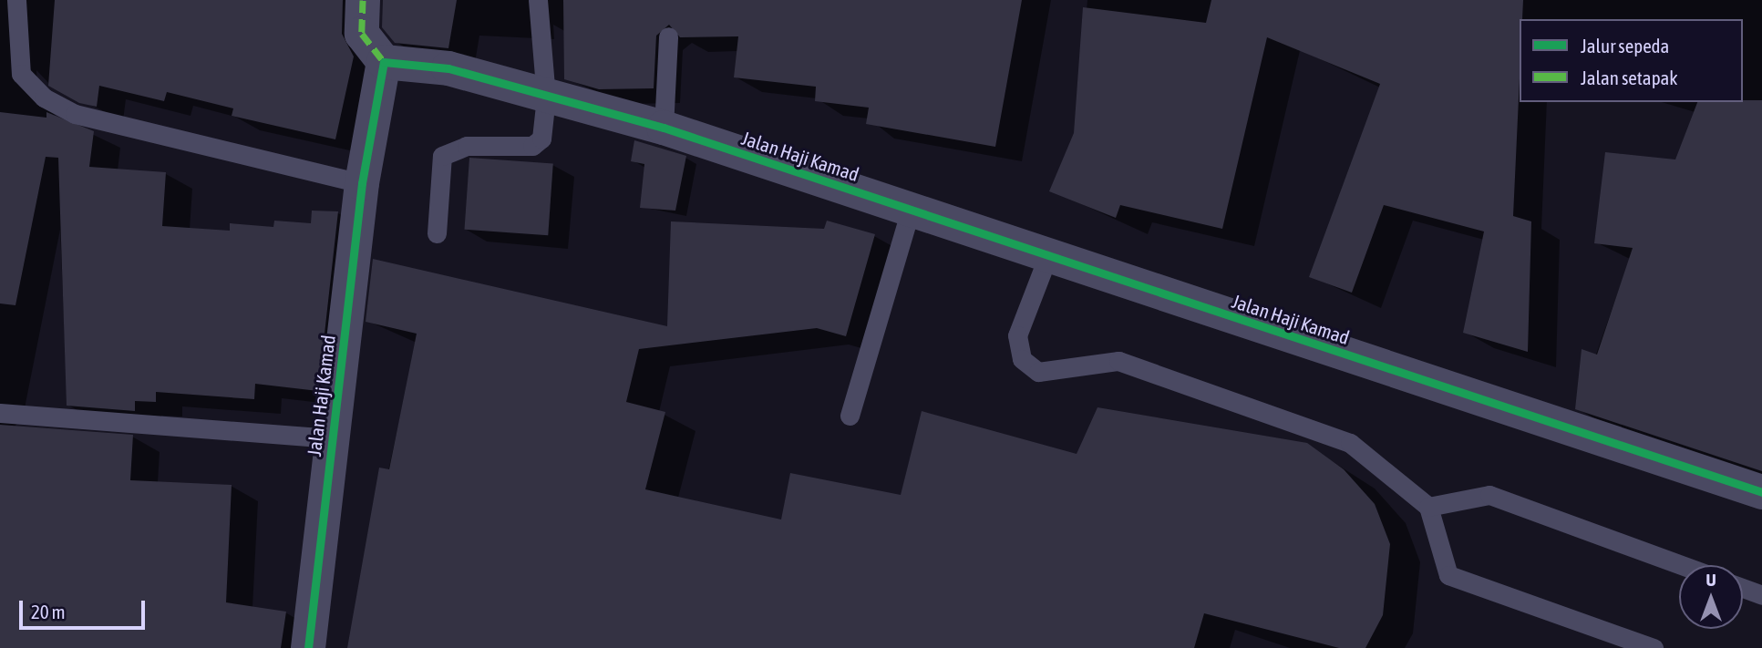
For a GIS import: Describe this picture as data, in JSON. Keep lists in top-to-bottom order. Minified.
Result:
{"streets":{"street":["Jalan Haji Kamad"]},"legend":["Jalur sepeda","Jalan setapak"],"scale_bar":"20 m","north":"top"}
